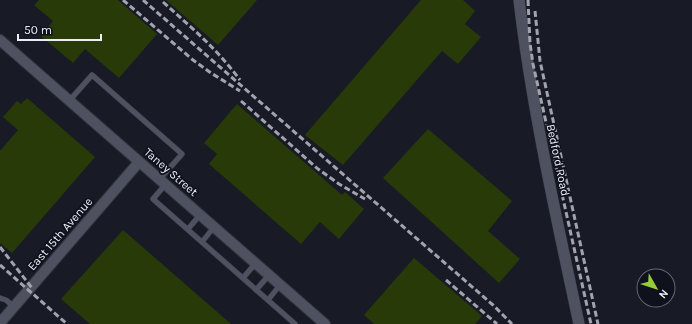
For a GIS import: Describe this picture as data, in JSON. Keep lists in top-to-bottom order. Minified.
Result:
{"streets":{"street":["Bedford Road","Taney Street","East 15th Avenue"]},"crossings":[["Taney Street","East 15th Avenue"]],"scale_bar":"50 m","north":"bottom right"}
